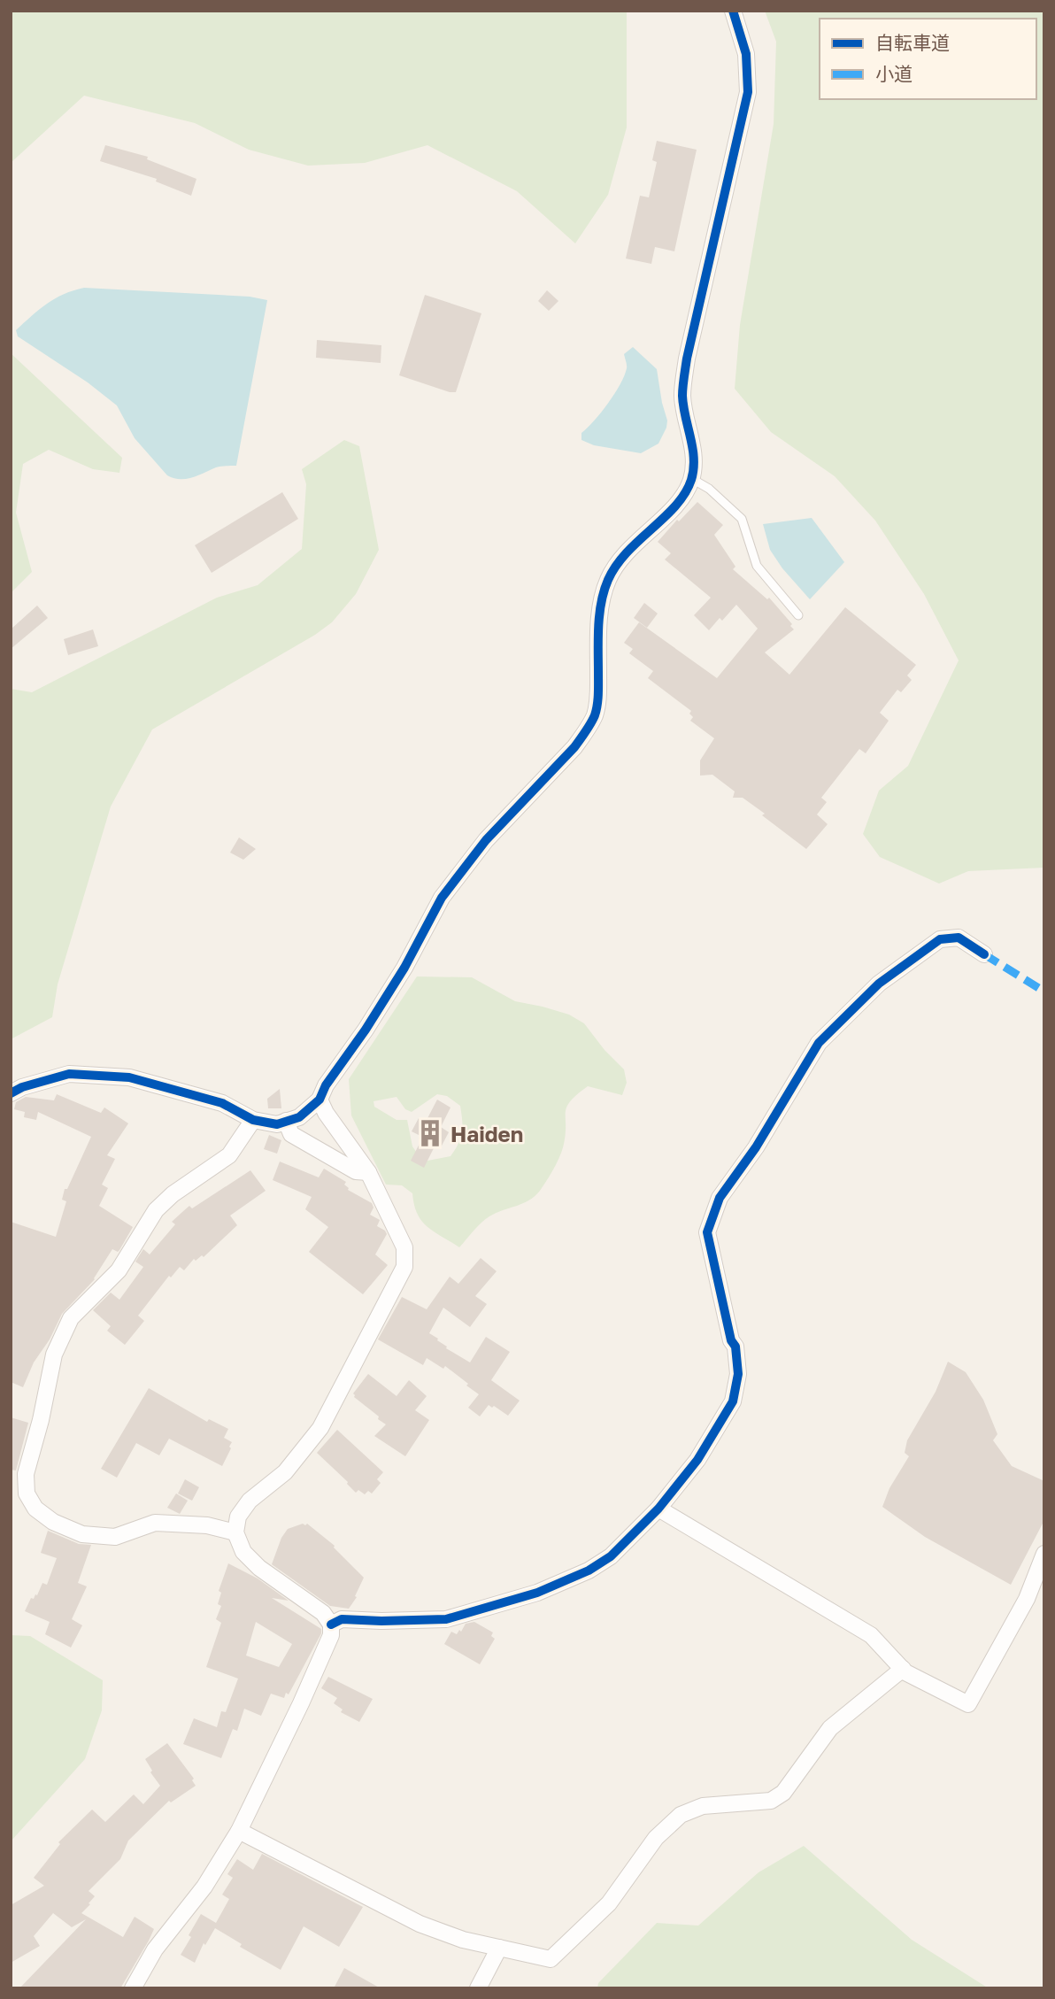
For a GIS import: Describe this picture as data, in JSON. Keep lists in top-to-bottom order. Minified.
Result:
{"places":{"building":["Haiden"]},"legend":["自転車道","小道"]}
